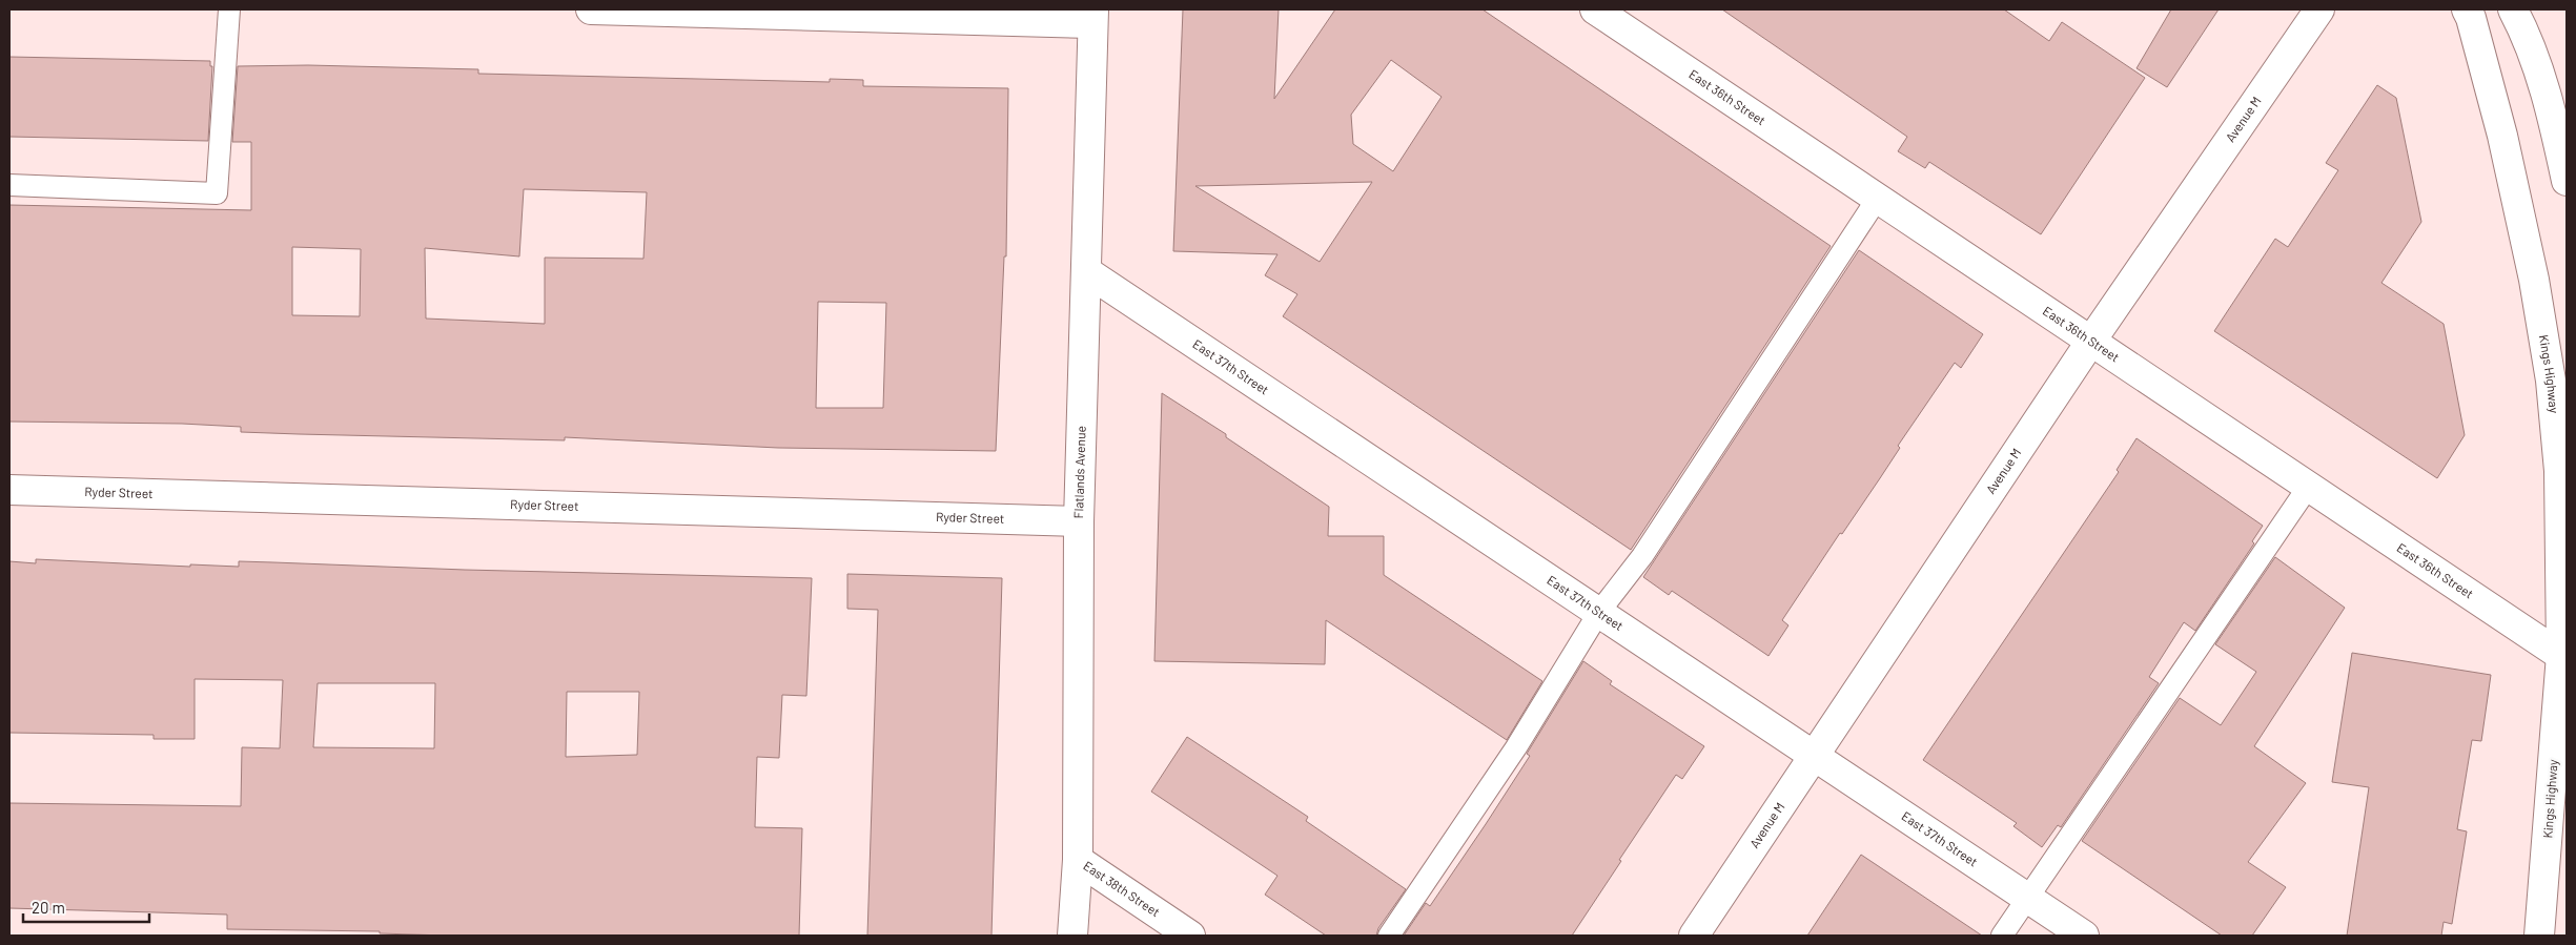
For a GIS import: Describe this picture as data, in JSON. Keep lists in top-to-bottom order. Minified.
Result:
{"streets":{"street":["East 36th Street","Avenue M","East 37th Street","Kings Highway","Flatlands Avenue","Ryder Street","East 38th Street"]},"crossings":[["East 36th Street","Avenue M"],["East 36th Street","Kings Highway"],["Avenue M","East 37th Street"],["East 37th Street","Flatlands Avenue"],["Flatlands Avenue","Ryder Street"],["Flatlands Avenue","East 38th Street"]],"scale_bar":"20 m"}
